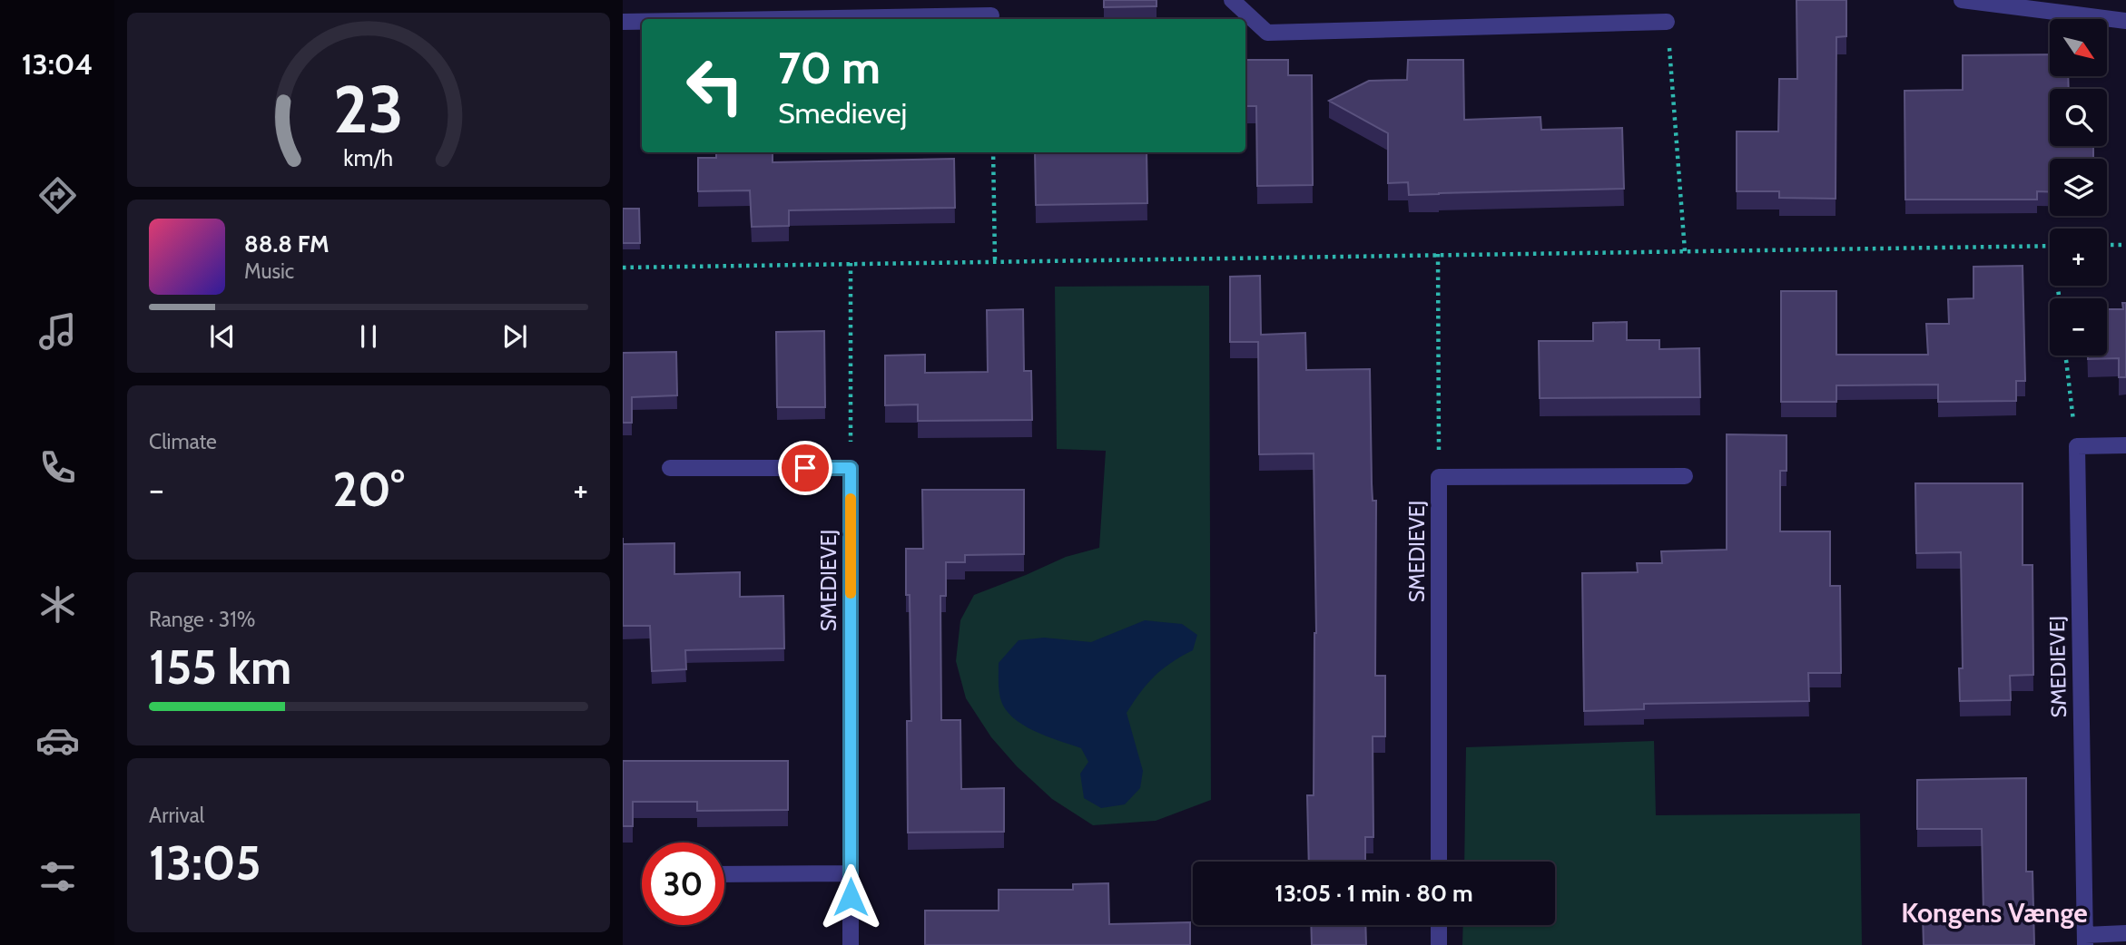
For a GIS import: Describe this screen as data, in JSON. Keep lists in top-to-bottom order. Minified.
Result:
{"streets":{"street":["SMEDIEVEJ"]},"districts":["Kongens Vænge"],"north":"bottom right","page":{"tabs":"13:04","map_buttons":["+","−"],"turn":["70 m","Smedievej"],"song":["88.8 FM","Music"],"tile":["Climate",["Range · 31%","155 km"],["Arrival","13:05"]],"heat":["−","20°","+"],"limit":"30","trip":"13:05 · 1 min · 80 m","gauge":["23","km/h"]}}
